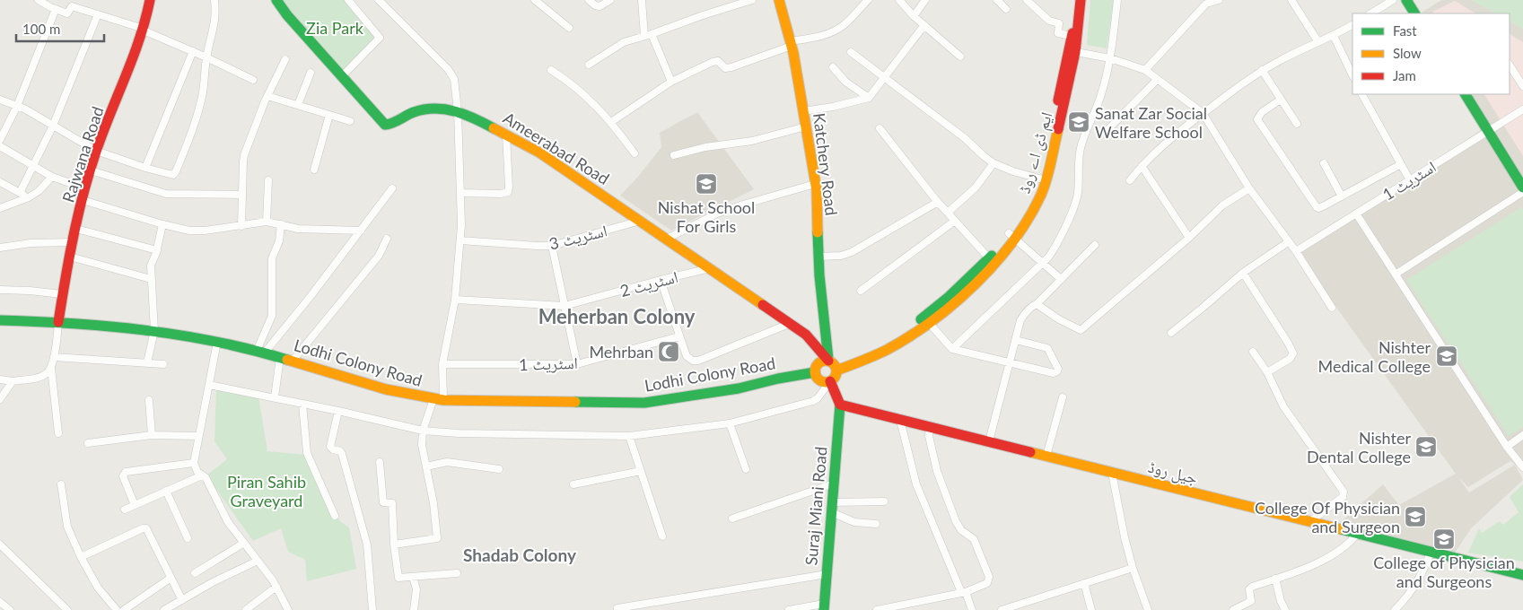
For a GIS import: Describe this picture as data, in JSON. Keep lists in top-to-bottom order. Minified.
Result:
{"streets":{"main road":["Ameerabad Road","ایم ڈی اے روڈ","Rajwana Road","Katchery Road","Lodhi Colony Road","جیل روڈ","Suraj Miani Road"],"street":["اسٹریٹ 1","اسٹریٹ 3","اسٹریٹ 2"]},"crossings":[["Ameerabad Road","ایم ڈی اے روڈ"],["Ameerabad Road","Katchery Road"],["Ameerabad Road","اسٹریٹ 3"],["Ameerabad Road","اسٹریٹ 2"],["Ameerabad Road","Lodhi Colony Road"],["ایم ڈی اے روڈ","Katchery Road"],["ایم ڈی اے روڈ","Lodhi Colony Road"],["Rajwana Road","Lodhi Colony Road"],["Katchery Road","Lodhi Colony Road"],["جیل روڈ","Suraj Miani Road"]],"districts":["Meherban Colony","Shadab Colony"],"parks":["Zia Park","Piran Sahib Graveyard"],"places":{"school or university":["Sanat Zar Social Welfare School","Nishat School For Girls","Nishter Medical College","Nishter Dental College","College Of Physician and Surgeon","College of Physician and Surgeons"],"mosque":["Mehrban"]},"legend":["Fast","Slow","Jam"],"scale_bar":"100 m"}
